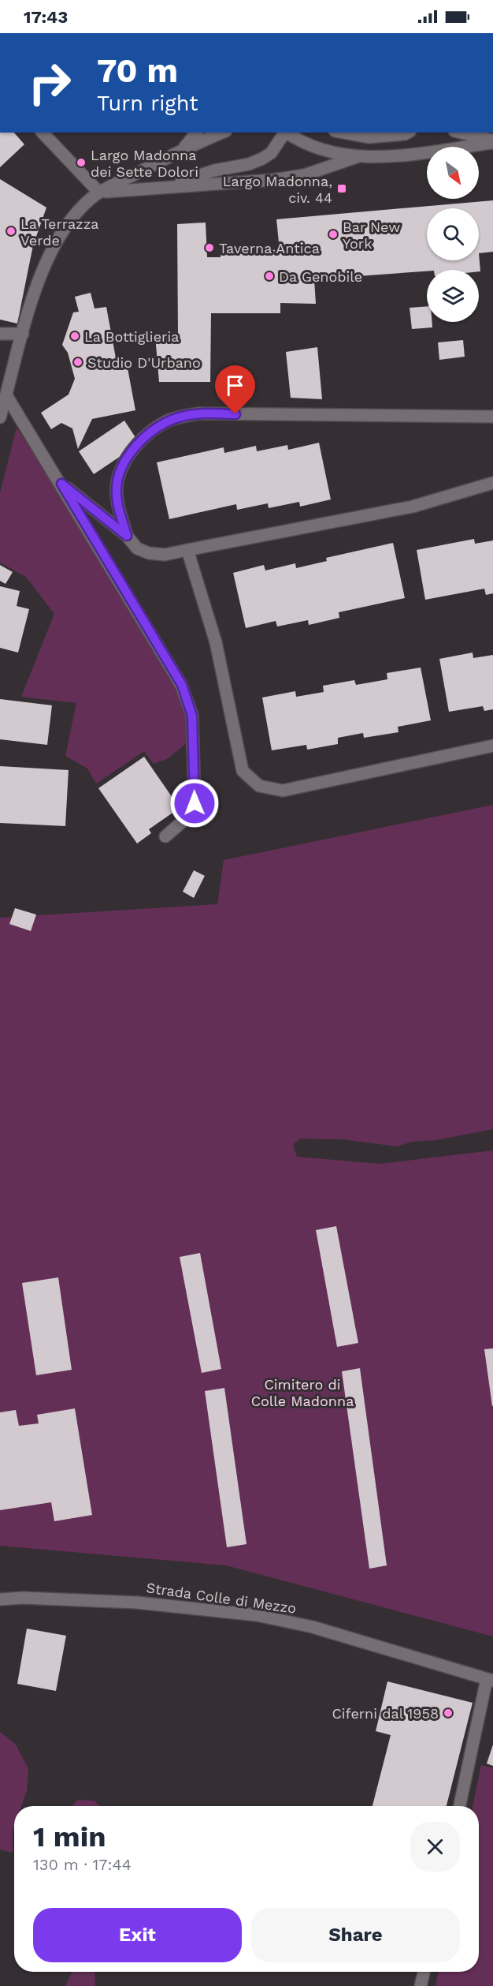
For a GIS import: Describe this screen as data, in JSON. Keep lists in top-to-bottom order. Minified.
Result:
{"streets":{"street":["Strada Colle di Mezzo"]},"parks":["Cimitero di Colle Madonna"],"places":{"other":["Largo Madonna dei Sette Dolori","La Terrazza Verde","Bar New York","Taverna Antica","Da Genobile","La Bottiglieria","Studio D'Urbano","Ciferni dal 1958"],"transit":["Largo Madonna, civ. 44"]},"north":"bottom right","page":{"status":"17:43","turn":["70 m","Turn right"],"heading":["1 min","130 m · 17:44"],"buttons":["Exit","Share"]}}
